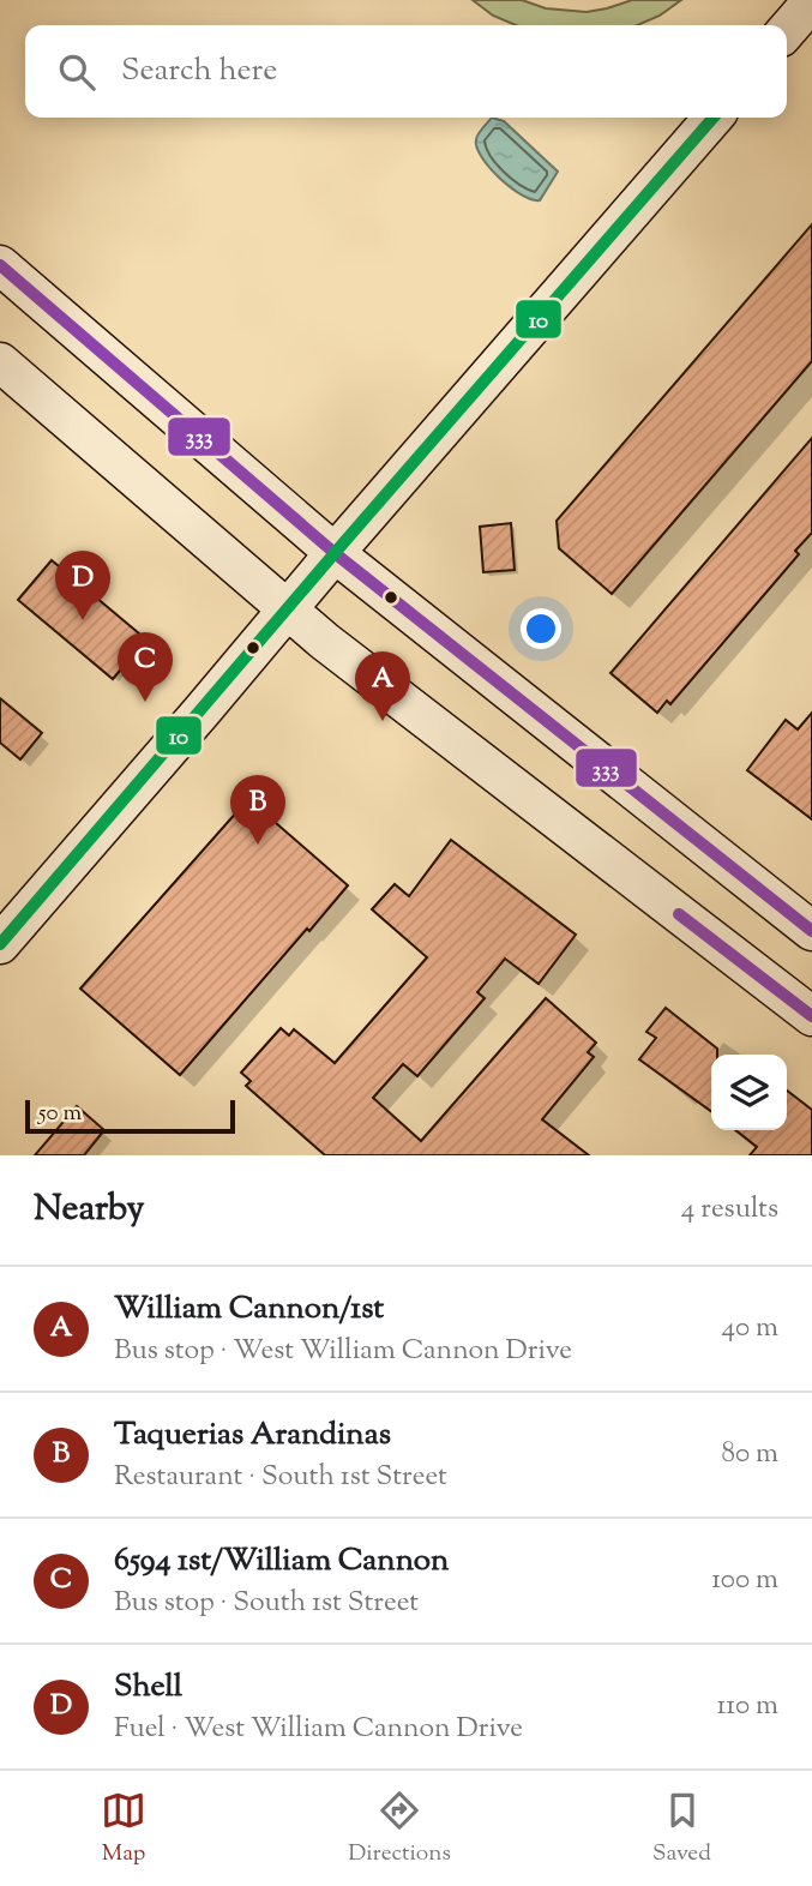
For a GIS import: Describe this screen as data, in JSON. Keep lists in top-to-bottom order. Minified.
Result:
{"lines":["transit line 10","transit line 333"],"scale_bar":"50 m","page":{"search":"Search here","pins":["D","C","A","B"],"scale":"50 m","heading":["Nearby","4 results"],"list":[{"mark":"A","name":"William Cannon/1st","note":"Bus stop · West William Cannon Drive","value":"40 m"},{"mark":"B","name":"Taquerias Arandinas","note":"Restaurant · South 1st Street","value":"80 m"},{"mark":"C","name":"6594 1st/William Cannon","note":"Bus stop · South 1st Street","value":"100 m"},{"mark":"D","name":"Shell","note":"Fuel · West William Cannon Drive","value":"110 m"}],"nav":["Map","Directions","Saved"]}}
